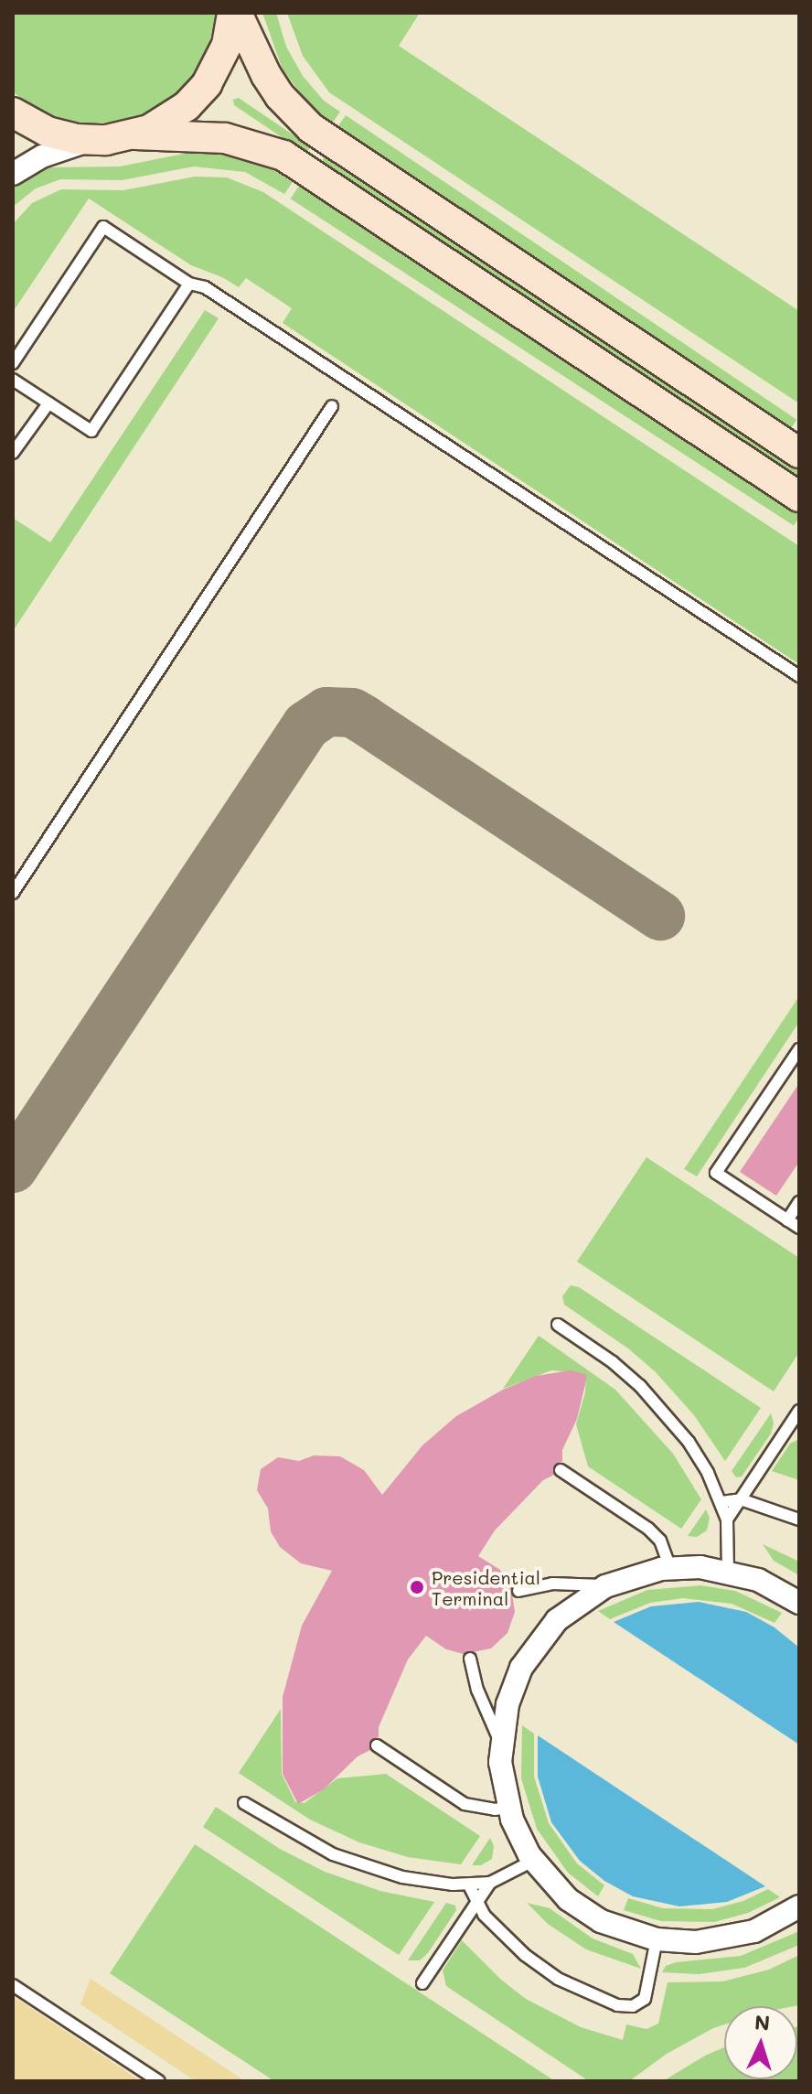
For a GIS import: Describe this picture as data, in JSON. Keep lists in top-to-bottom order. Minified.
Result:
{"places":["Presidential Terminal"],"north":"top"}
